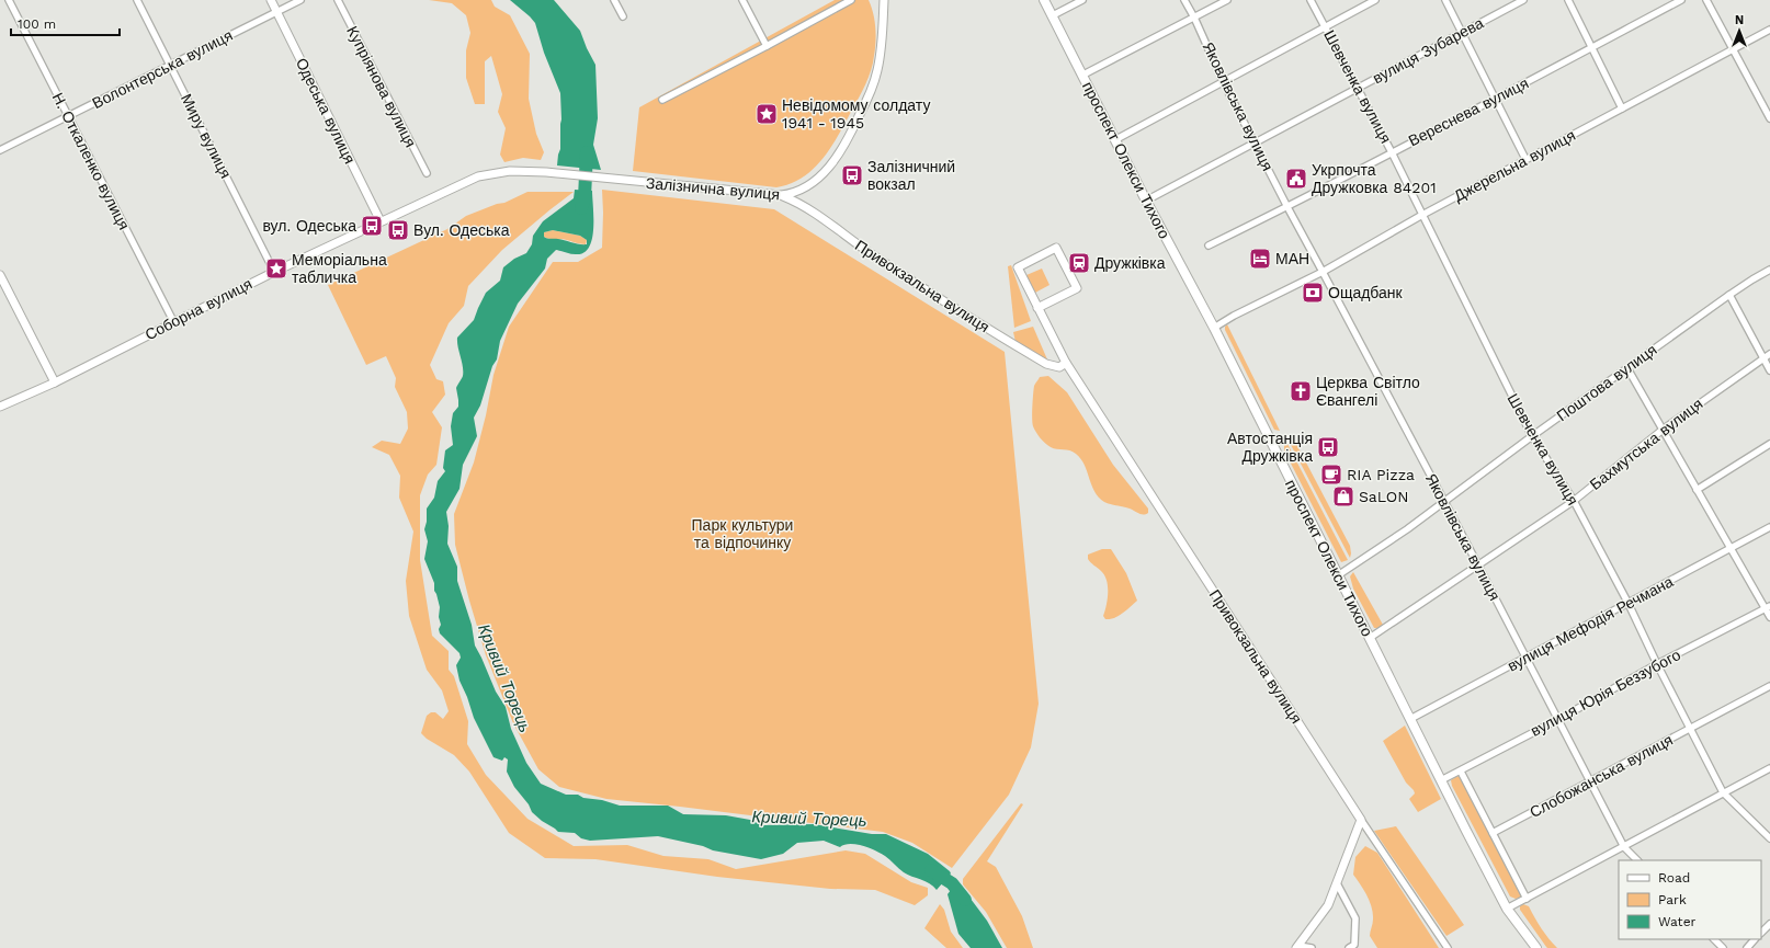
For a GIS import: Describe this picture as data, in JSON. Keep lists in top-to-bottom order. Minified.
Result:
{"streets":{"main road":["проспект Олекси Тихого"],"street":["вулиця Зубарева","Волонтерська вулиця","Купріянова вулиця","Шевченка вулиця","Яковлівська вулиця","Одеська вулиця","Вереснева вулиця","Миру вулиця","Н. Откаленко вулиця","Джерельна вулиця","Залізнична вулиця","Привокзальна вулиця","Соборна вулиця","Поштова вулиця","Бахмутська вулиця","вулиця Мефодія Речмана","вулиця Юрія Беззубого","Слобожанська вулиця"]},"crossings":[["вулиця Зубарева","Шевченка вулиця"],["вулиця Зубарева","Яковлівська вулиця"],["вулиця Зубарева","проспект Олекси Тихого"],["Волонтерська вулиця","Одеська вулиця"],["Волонтерська вулиця","Миру вулиця"],["Волонтерська вулиця","Н. Откаленко вулиця"],["Шевченка вулиця","Вереснева вулиця"],["Шевченка вулиця","Джерельна вулиця"],["Шевченка вулиця","Поштова вулиця"],["Шевченка вулиця","Бахмутська вулиця"],["Шевченка вулиця","вулиця Мефодія Речмана"],["Шевченка вулиця","вулиця Юрія Беззубого"],["Шевченка вулиця","Слобожанська вулиця"],["Яковлівська вулиця","Вереснева вулиця"],["Яковлівська вулиця","Джерельна вулиця"],["Яковлівська вулиця","Поштова вулиця"],["Яковлівська вулиця","Бахмутська вулиця"],["Яковлівська вулиця","вулиця Мефодія Речмана"],["Яковлівська вулиця","вулиця Юрія Беззубого"],["Яковлівська вулиця","Слобожанська вулиця"],["Одеська вулиця","Соборна вулиця"],["Миру вулиця","Соборна вулиця"],["проспект Олекси Тихого","Джерельна вулиця"],["проспект Олекси Тихого","Поштова вулиця"],["проспект Олекси Тихого","Бахмутська вулиця"],["проспект Олекси Тихого","вулиця Мефодія Речмана"],["проспект Олекси Тихого","вулиця Юрія Беззубого"],["Н. Откаленко вулиця","Соборна вулиця"],["Залізнична вулиця","Привокзальна вулиця"],["Залізнична вулиця","Соборна вулиця"]],"water":["Кривий Торець"],"parks":["Парк культури та відпочинку"],"places":{"place":["Невідомому солдату 1941 - 1945","Меморіальна табличка"],"bus stop":["Залізничний вокзал","вул. Одеська","Вул. Одеська","Автостанція Дружківка"],"public building":["Укрпочта Дружковка 84201"],"hotel":["МАН"],"station":["Дружківка"],"bank":["Ощадбанк"],"church":["Церква Світло Євангелі"],"cafe":["RIA Pizza"],"shop":["SaLON"]},"legend":["Road","Park","Water"],"scale_bar":"100 m","north":"top"}
